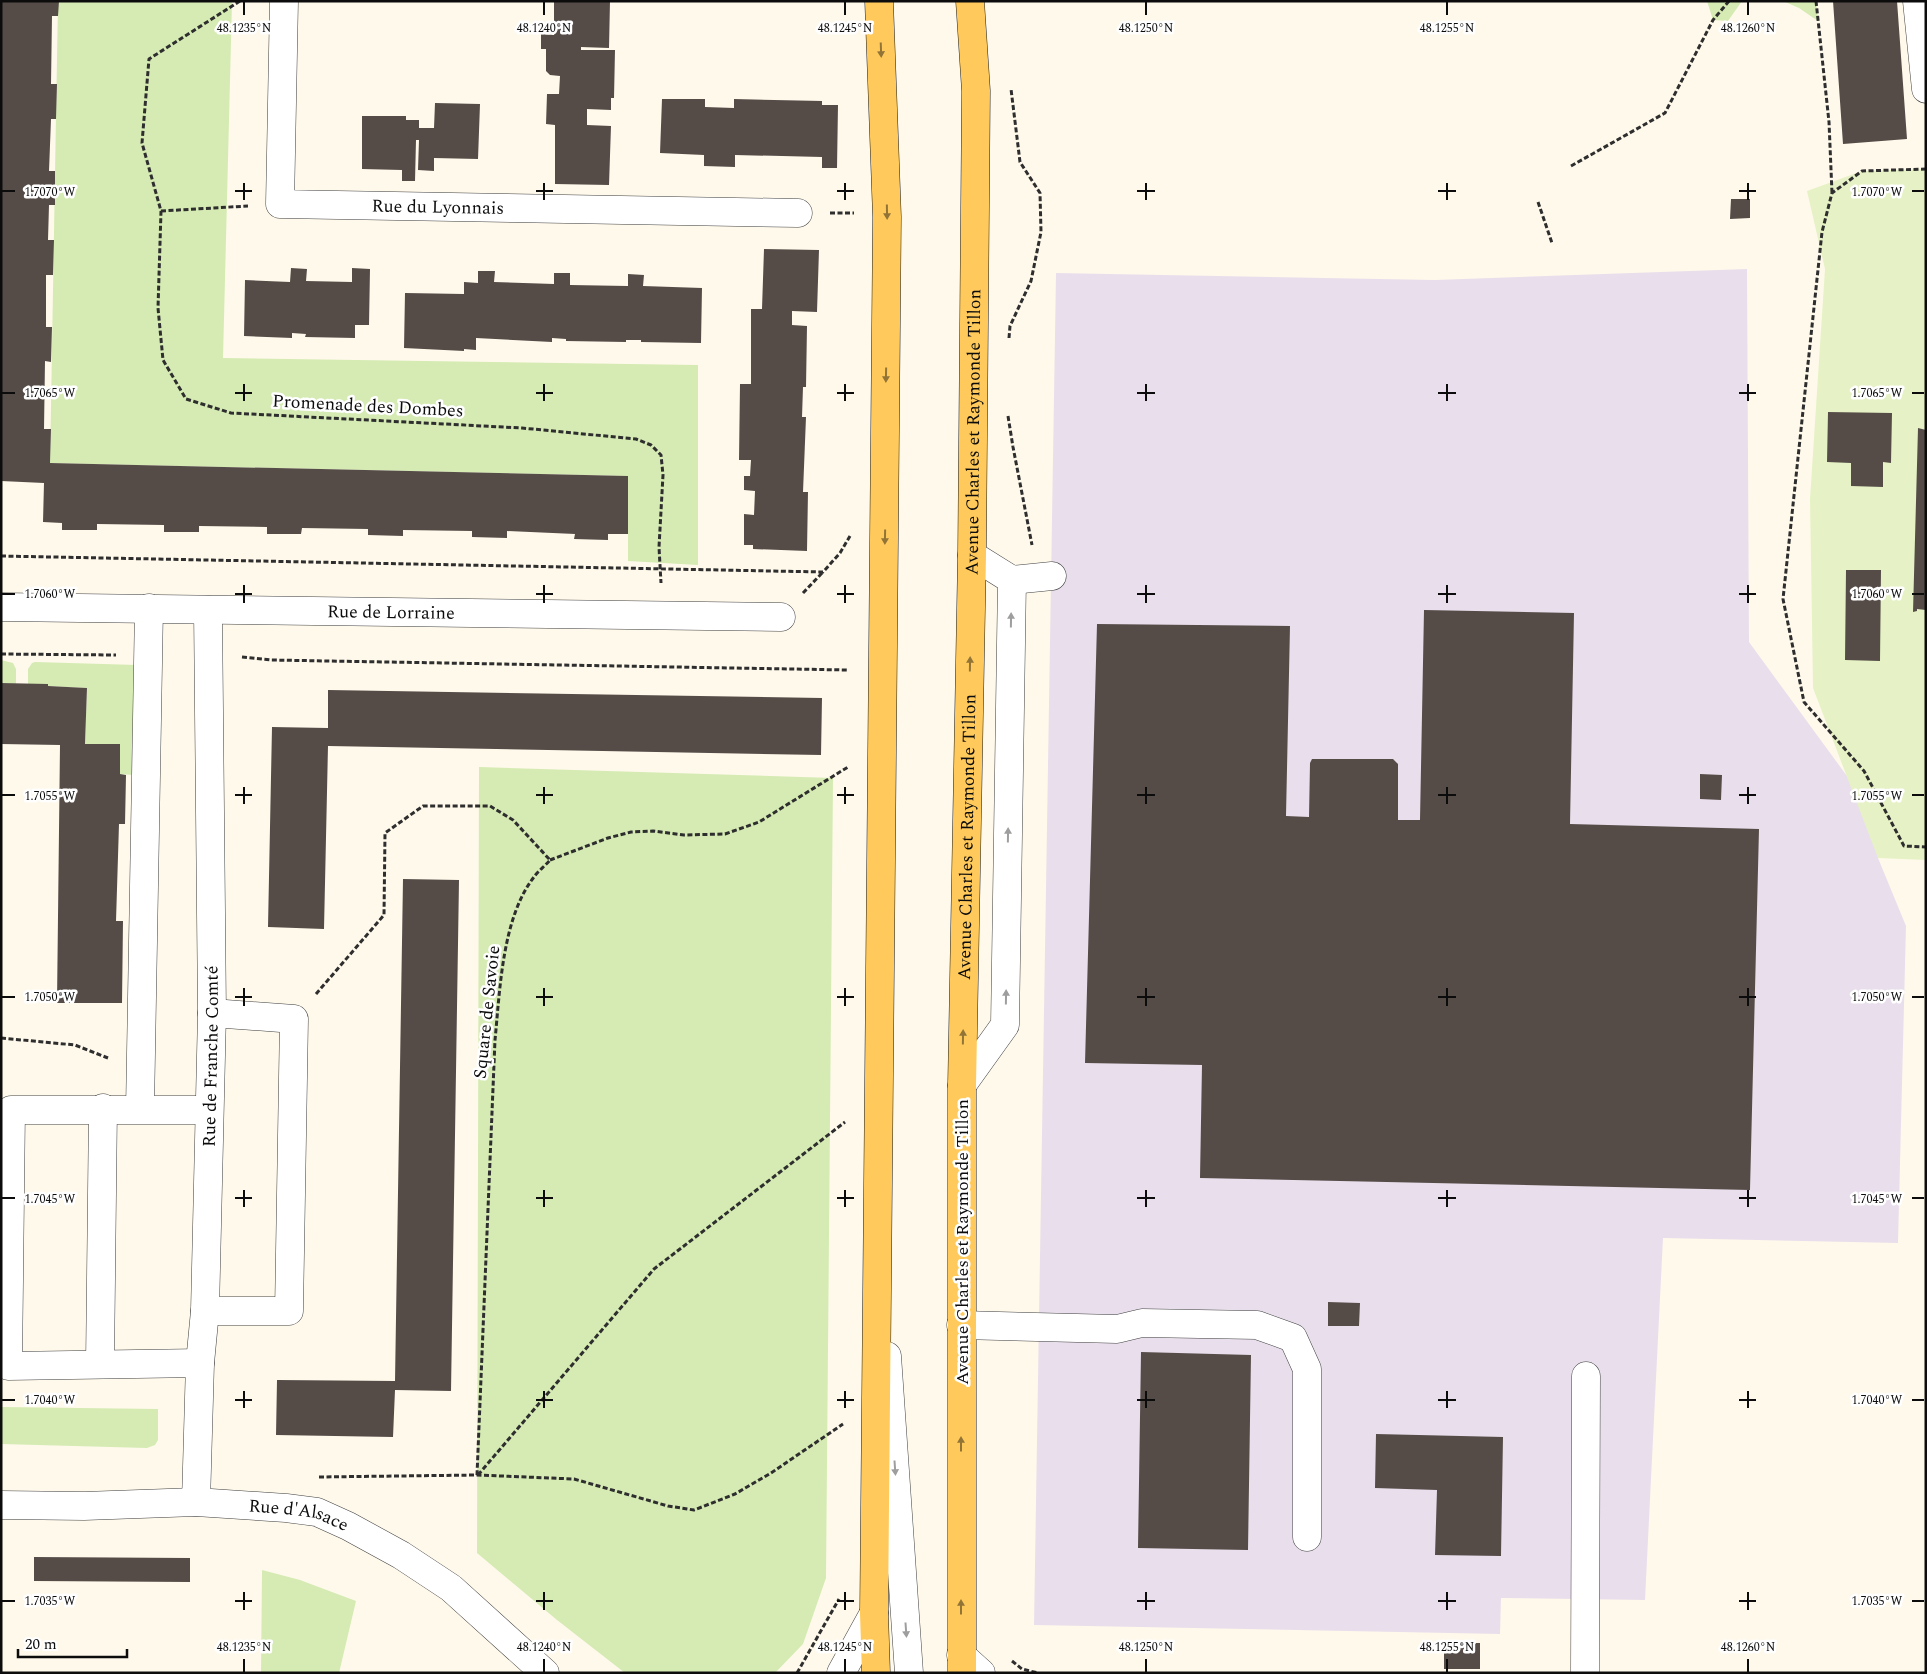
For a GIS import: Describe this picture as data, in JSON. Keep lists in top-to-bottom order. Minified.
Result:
{"streets":{"main road":["Avenue Charles et Raymonde Tillon"],"street":["Rue du Lyonnais","Rue de Lorraine","Rue de Franche Comté","Rue d'Alsace"],"path":["Promenade des Dombes","Square de Savoie"]},"crossings":[["Promenade des Dombes","Rue de Lorraine"],["Rue de Lorraine","Rue de Franche Comté"],["Rue de Franche Comté","Rue d'Alsace"]],"scale_bar":"20 m","coordinates":["48.1235°N","48.1240°N","48.1245°N","48.1250°N","48.1255°N","48.1260°N","1.7070°W","1.7065°W","1.7060°W","1.7055°W","1.7050°W","1.7045°W","1.7040°W","1.7035°W"]}
